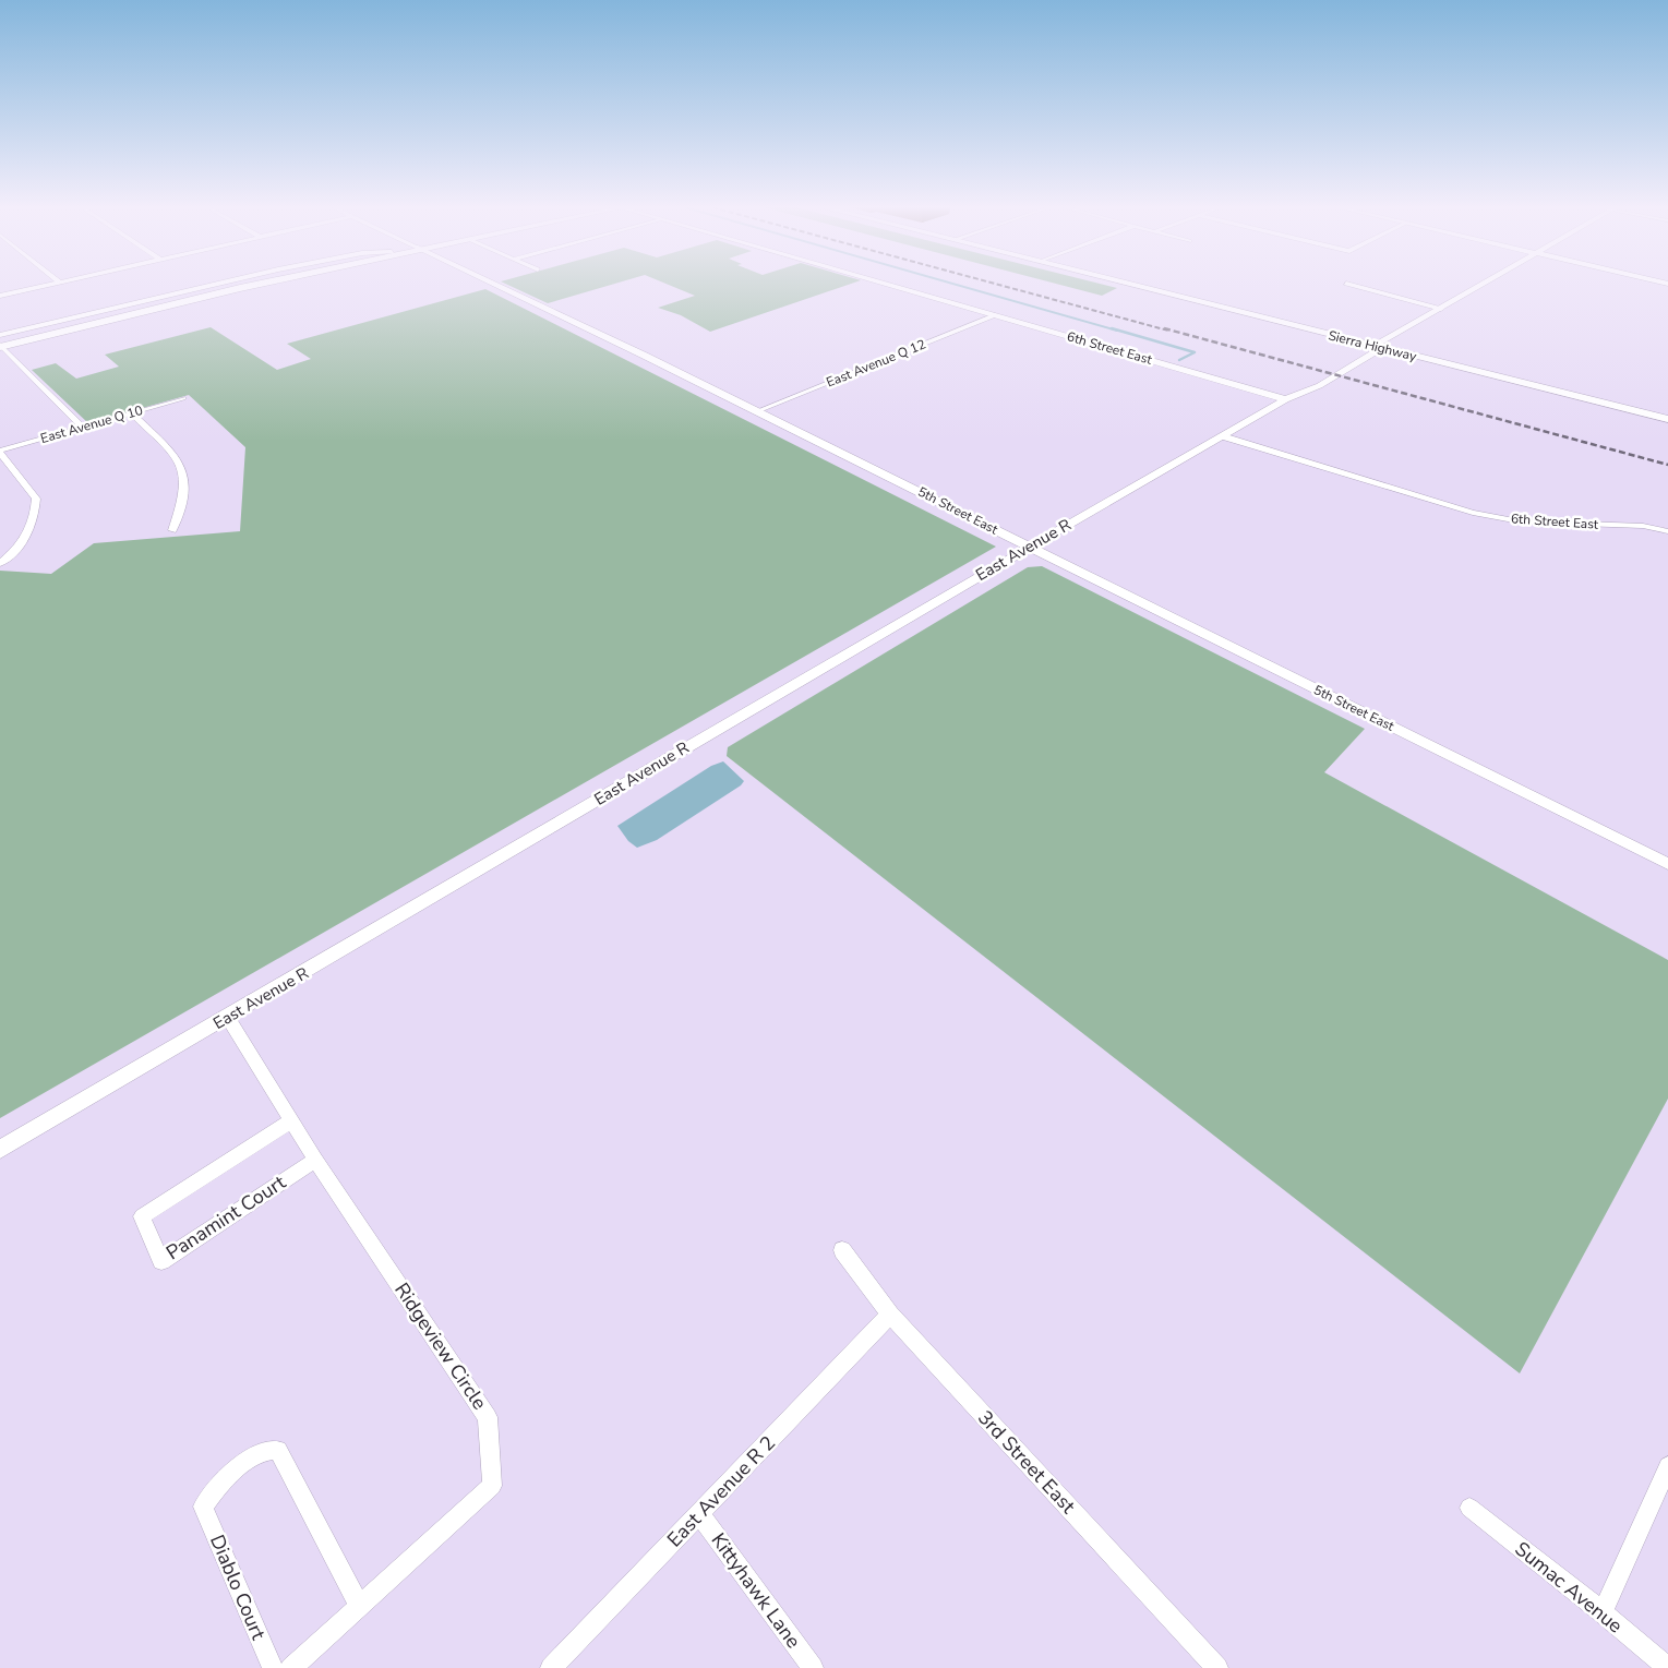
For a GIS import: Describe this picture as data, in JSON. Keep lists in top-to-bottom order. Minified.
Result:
{"streets":{"highway":["Sierra Highway"],"main road":["East Avenue R"],"street":["6th Street East","East Avenue Q 12","East Avenue Q 10","5th Street East","Panamint Court","Ridgeview Circle","3rd Street East","East Avenue R 2","Diablo Court","Sumac Avenue","Kittyhawk Lane"]},"crossings":[["Sierra Highway","East Avenue R"],["6th Street East","East Avenue Q 12"],["6th Street East","East Avenue R"],["East Avenue Q 12","5th Street East"],["5th Street East","East Avenue R"],["East Avenue R","Ridgeview Circle"],["Panamint Court","Ridgeview Circle"],["Ridgeview Circle","Diablo Court"],["3rd Street East","East Avenue R 2"],["East Avenue R 2","Kittyhawk Lane"]]}
